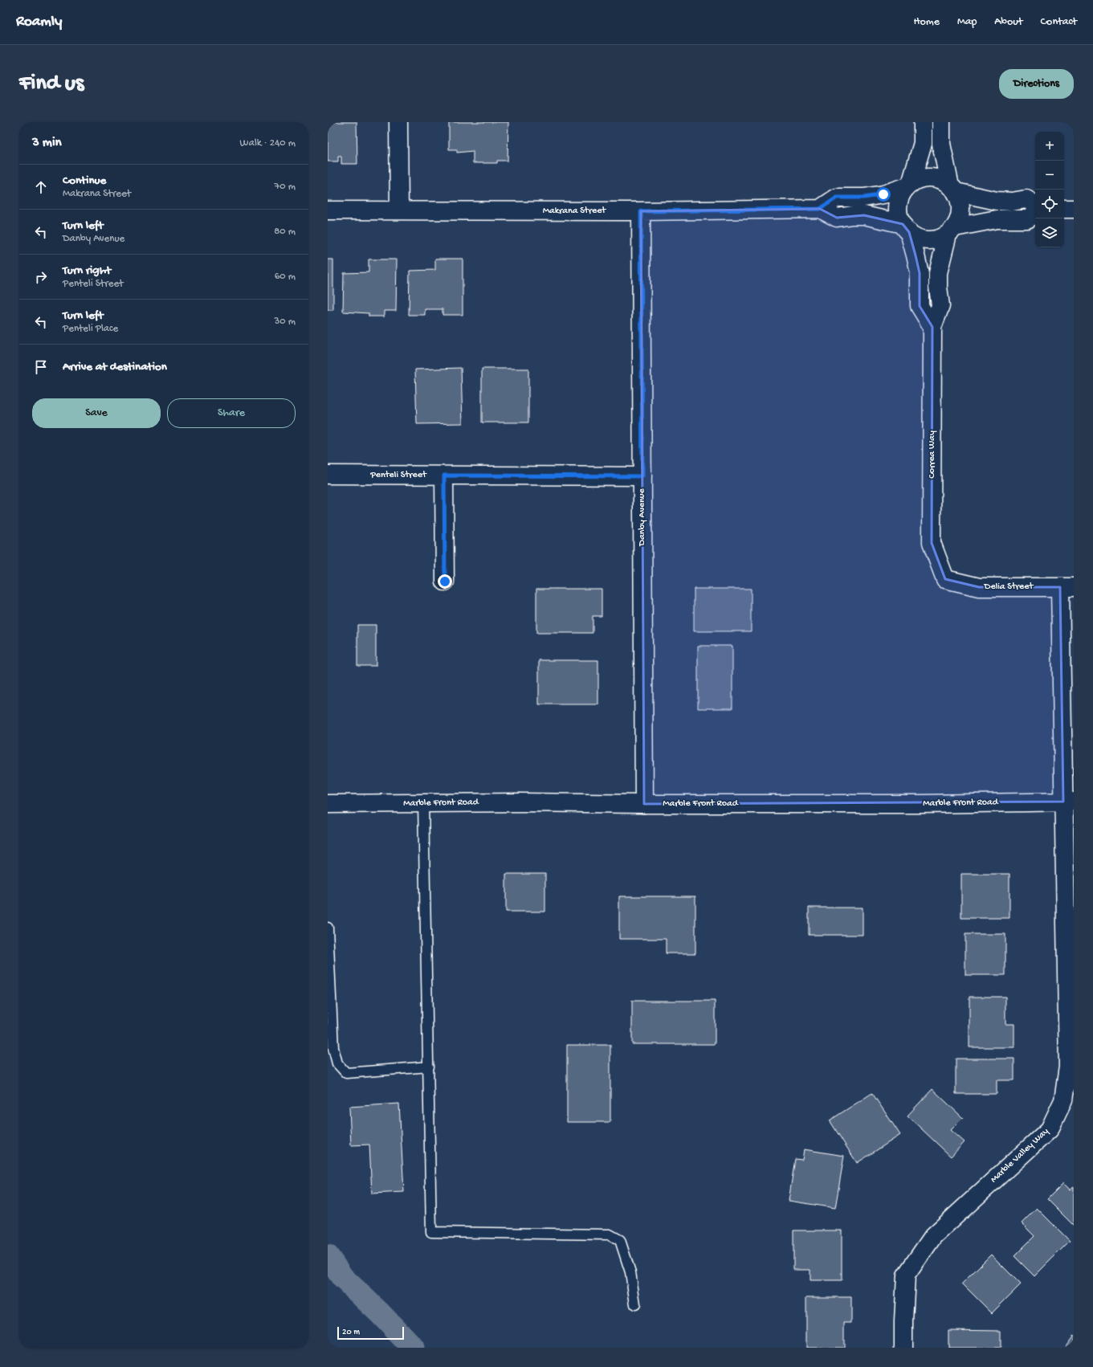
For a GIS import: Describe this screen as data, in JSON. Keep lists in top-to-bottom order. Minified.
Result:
{"streets":{"street":["Makrana Street","Correa Way","Penteli Street","Danby Avenue","Delia Street","Marble Front Road","Marble Valley Way"]},"crossings":[["Makrana Street","Correa Way"],["Makrana Street","Danby Avenue"],["Correa Way","Delia Street"],["Penteli Street","Danby Avenue"],["Danby Avenue","Marble Front Road"],["Delia Street","Marble Valley Way"],["Marble Front Road","Marble Valley Way"]],"scale_bar":"20 m","page":{"header":"Roamly","nav":["Home","Map","About","Contact"],"buttons":["Directions",["Save","Share"]],"title":"Find us","heading":["3 min","Walk · 240 m"],"map_buttons":["+","−"],"list":[["Continue","Makrana Street","70 m"],["Turn left","Danby Avenue","80 m"],["Turn right","Penteli Street","60 m"],["Turn left","Penteli Place","30 m"],"Arrive at destination"],"scale":"20 m"}}
